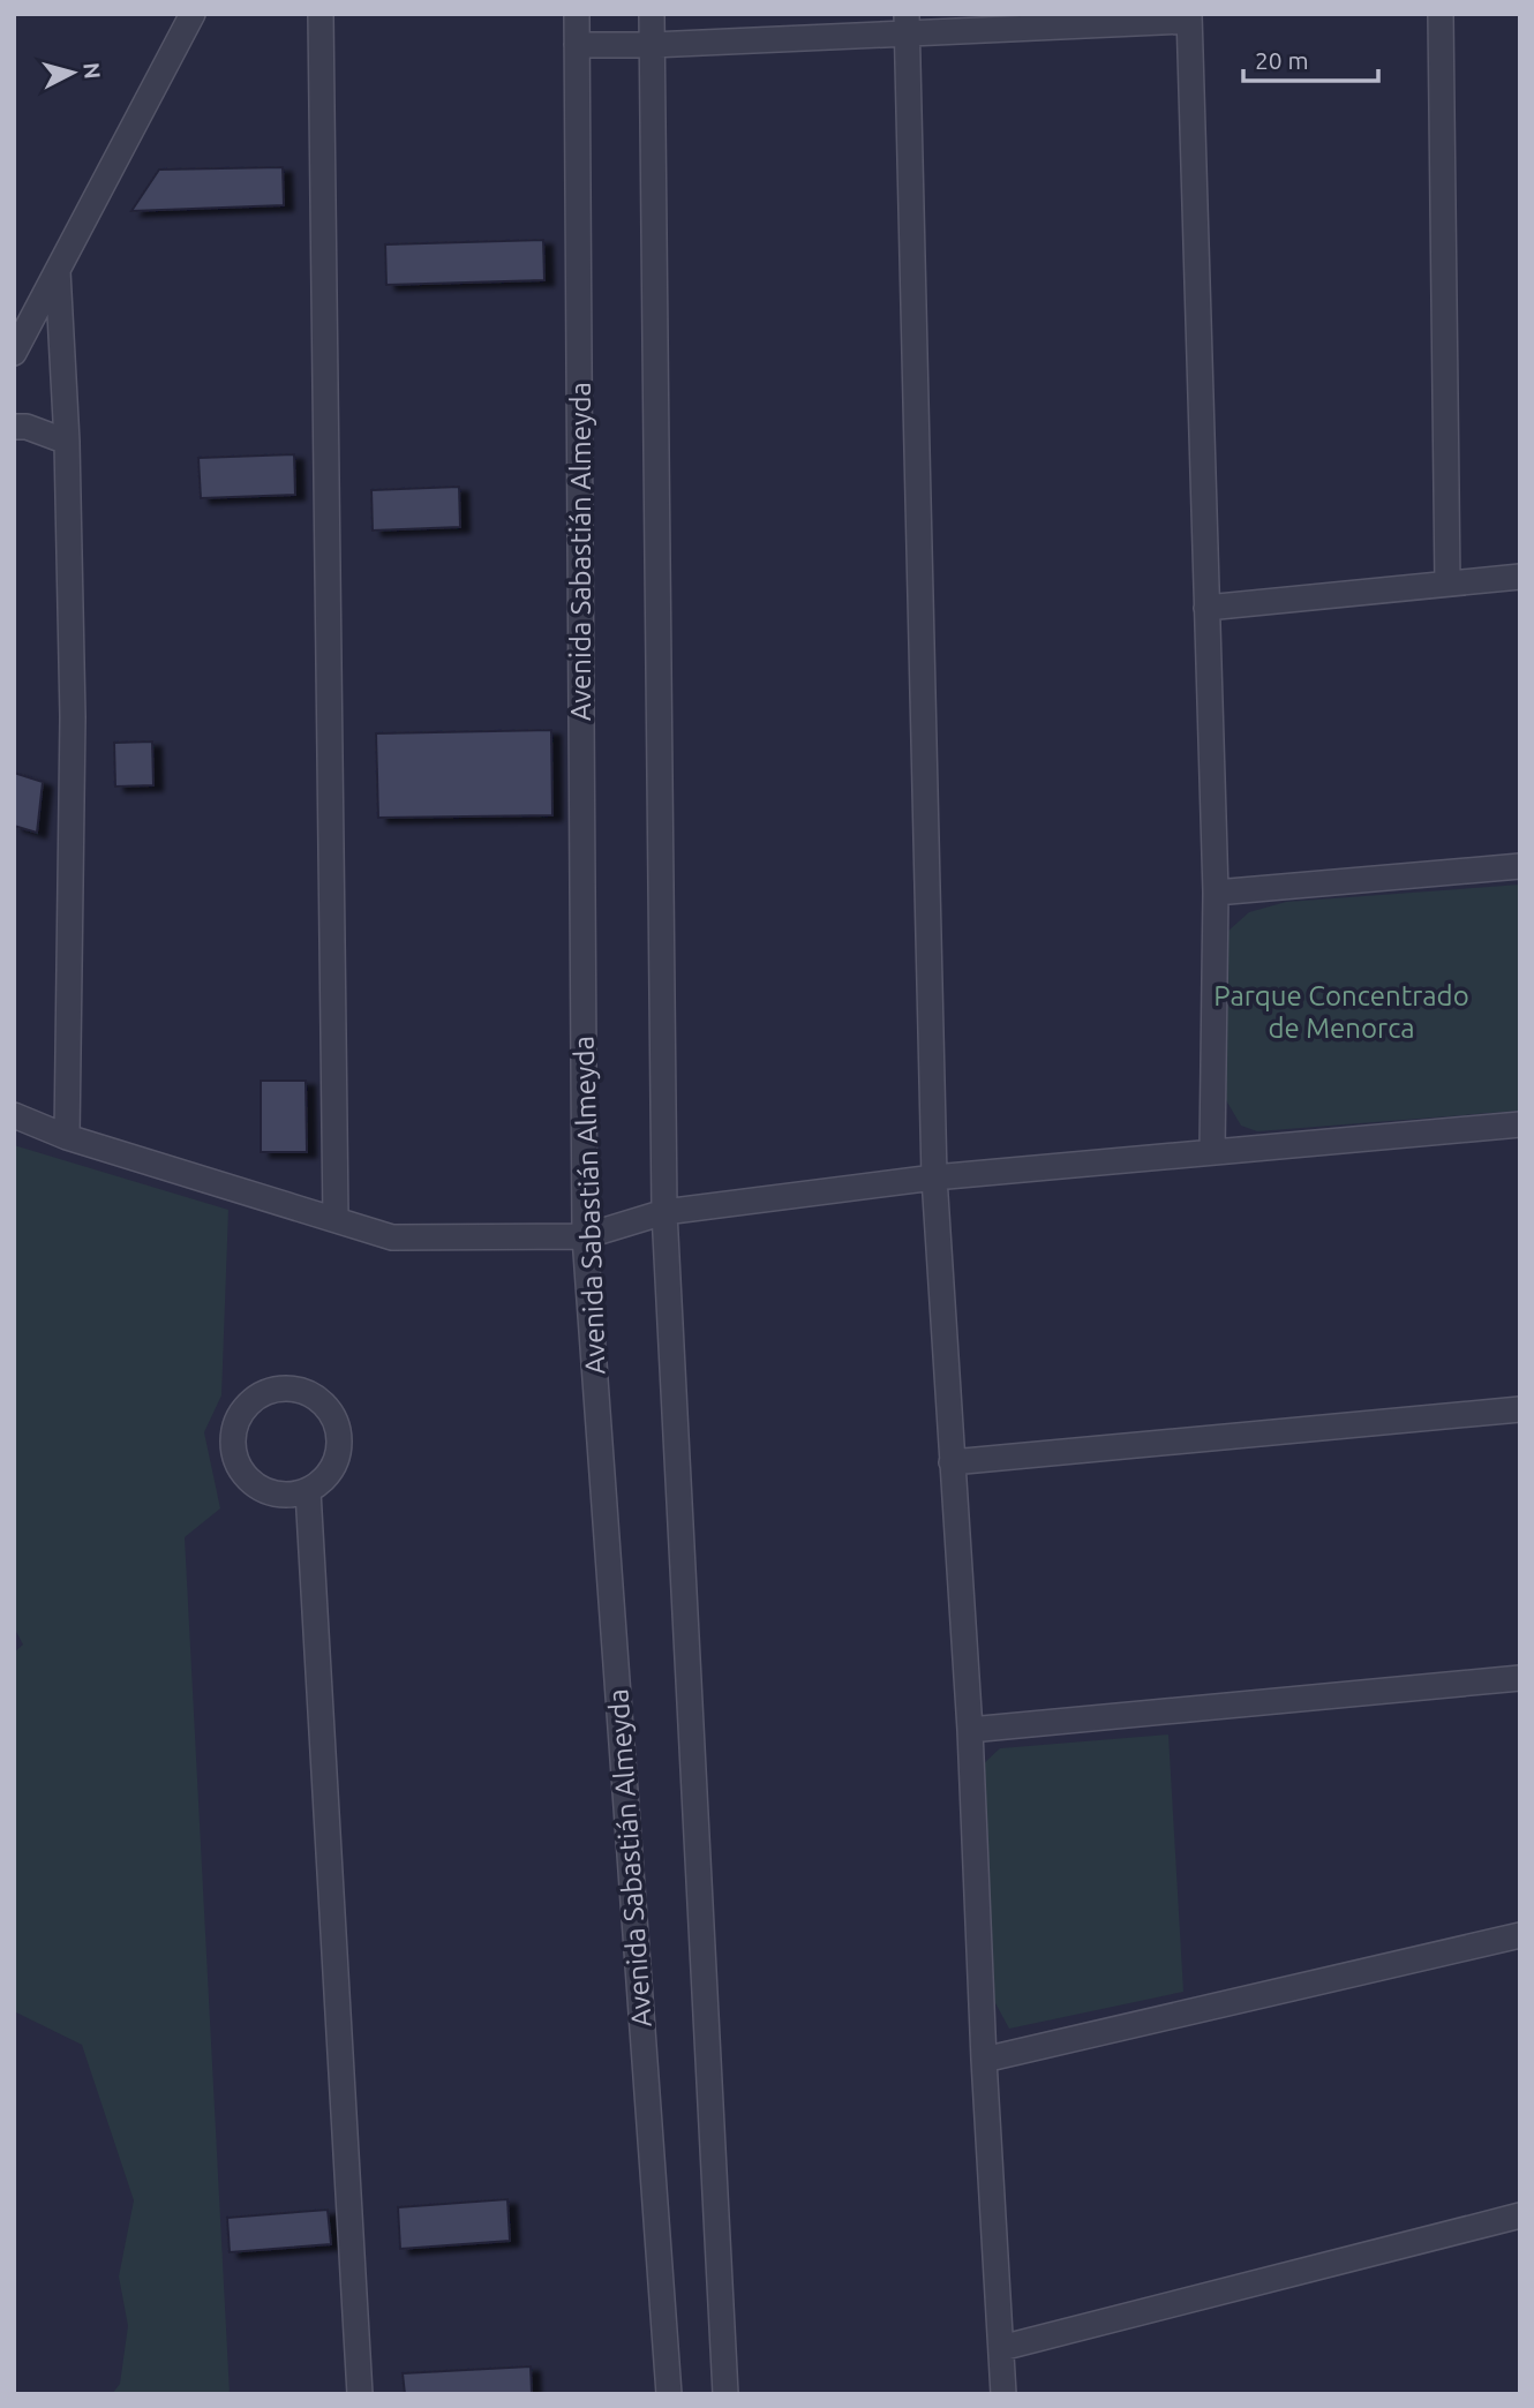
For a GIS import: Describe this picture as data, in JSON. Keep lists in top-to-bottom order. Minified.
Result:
{"streets":{"street":["Avenida Sabastián Almeyda"]},"parks":["Parque Concentrado de Menorca"],"scale_bar":"20 m","north":"right"}
